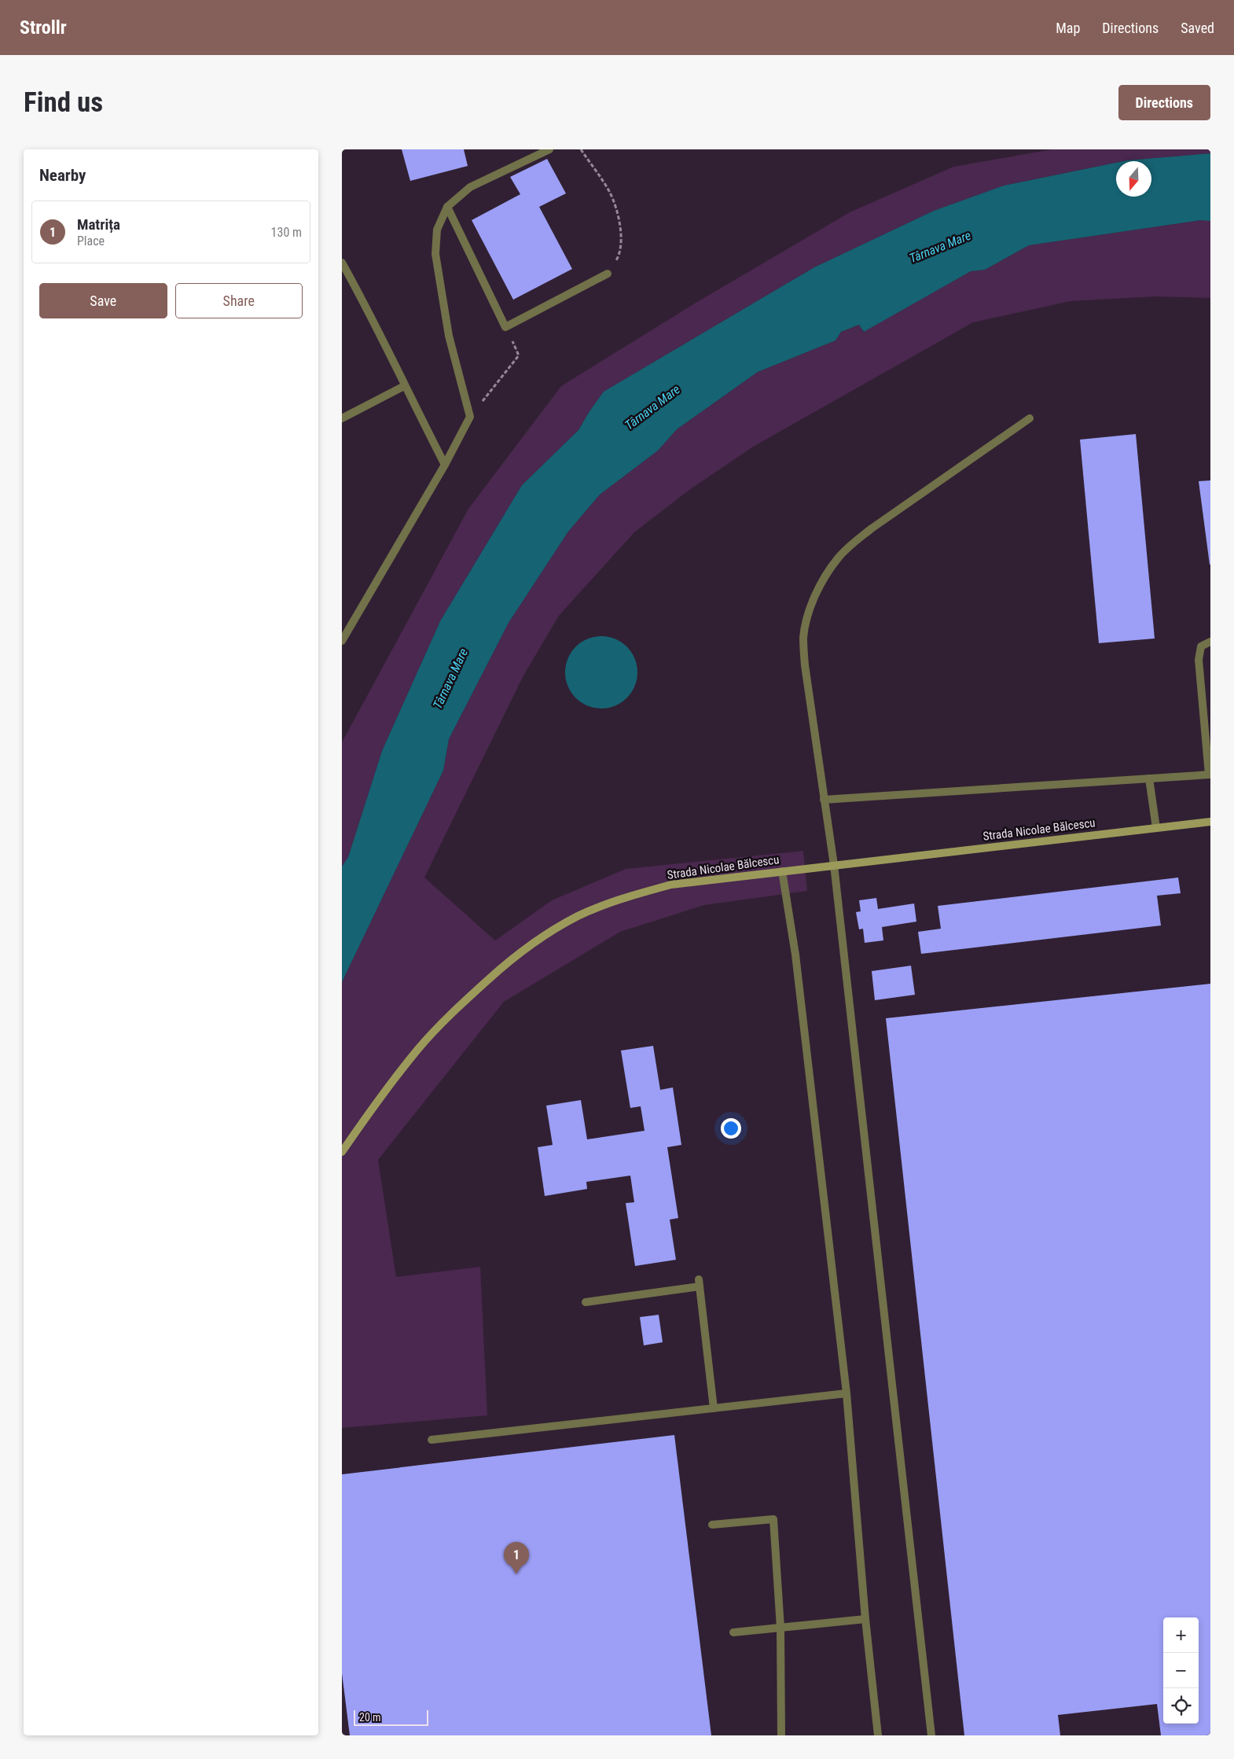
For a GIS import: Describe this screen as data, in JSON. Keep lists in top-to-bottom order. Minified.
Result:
{"streets":{"main road":["Strada Nicolae Bălcescu"]},"water":["Târnava Mare"],"scale_bar":"20 m","north":"bottom","page":{"header":"Strollr","nav":["Map","Directions","Saved"],"buttons":["Directions",["Save","Share"]],"title":"Find us","heading":"Nearby","list":[{"mark":"1","name":"Matrița","note":"Place","value":"130 m"}],"pins":"1","map_buttons":["+","−"],"scale":"20 m"}}
